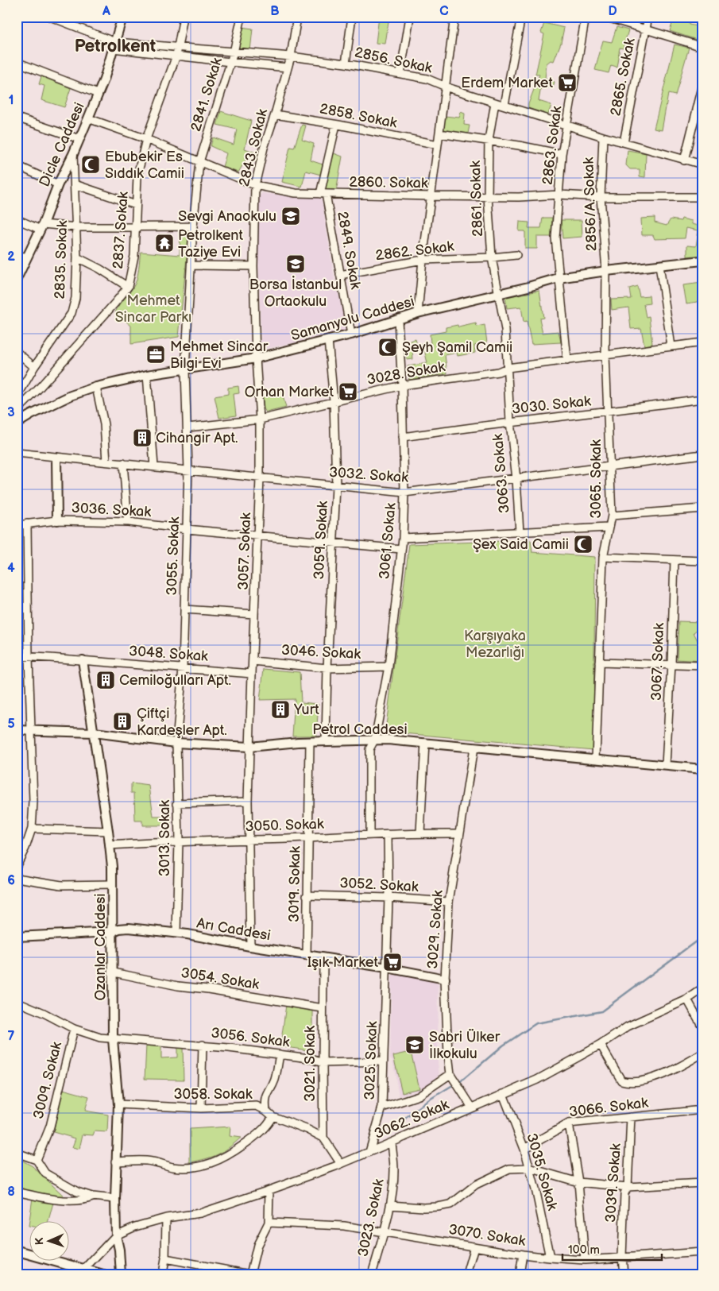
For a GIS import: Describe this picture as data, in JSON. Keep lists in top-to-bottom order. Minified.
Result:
{"streets":{"street":["2856. Sokak","2865. Sokak","2841. Sokak","2858. Sokak","Dicle Caddesi","2863. Sokak","2843. Sokak","2860. Sokak","2861. Sokak","2856/A. Sokak","2837. Sokak","2849. Sokak","2862. Sokak","2835. Sokak","Samanyolu Caddesi","3028. Sokak","3030. Sokak","3063. Sokak","3032. Sokak","3065. Sokak","3036. Sokak","3059. Sokak","3061. Sokak","3057. Sokak","3055. Sokak","3046. Sokak","3048. Sokak","3067. Sokak","Petrol Caddesi","3050. Sokak","3013. Sokak","3019. Sokak","3052. Sokak","Arı Caddesi","3029. Sokak","Ozanlar Caddesi","3054. Sokak","3056. Sokak","3025. Sokak","3021. Sokak","3009. Sokak","3058. Sokak","3066. Sokak","3062. Sokak","3035. Sokak","3039. Sokak","3023. Sokak","3070. Sokak"]},"crossings":[["2856. Sokak","2865. Sokak"],["2856. Sokak","2841. Sokak"],["2856. Sokak","Dicle Caddesi"],["2856. Sokak","2863. Sokak"],["2856. Sokak","2843. Sokak"],["2856. Sokak","2861. Sokak"],["2856. Sokak","2856/A. Sokak"],["2856. Sokak","2837. Sokak"],["2841. Sokak","2860. Sokak"],["2841. Sokak","Samanyolu Caddesi"],["2841. Sokak","3055. Sokak"],["2858. Sokak","2843. Sokak"],["2858. Sokak","2849. Sokak"],["Dicle Caddesi","2860. Sokak"],["Dicle Caddesi","2835. Sokak"],["2863. Sokak","2860. Sokak"],["2863. Sokak","Samanyolu Caddesi"],["2863. Sokak","3028. Sokak"],["2843. Sokak","2860. Sokak"],["2843. Sokak","Samanyolu Caddesi"],["2843. Sokak","3057. Sokak"],["2860. Sokak","2861. Sokak"],["2860. Sokak","2856/A. Sokak"],["2860. Sokak","2837. Sokak"],["2860. Sokak","2849. Sokak"],["2861. Sokak","2862. Sokak"],["2861. Sokak","Samanyolu Caddesi"],["2861. Sokak","3063. Sokak"],["2856/A. Sokak","Samanyolu Caddesi"],["2856/A. Sokak","3065. Sokak"],["2849. Sokak","2862. Sokak"],["2849. Sokak","Samanyolu Caddesi"],["Samanyolu Caddesi","3063. Sokak"],["Samanyolu Caddesi","3065. Sokak"],["Samanyolu Caddesi","3059. Sokak"],["Samanyolu Caddesi","3061. Sokak"],["Samanyolu Caddesi","3057. Sokak"],["Samanyolu Caddesi","3055. Sokak"],["3028. Sokak","3063. Sokak"],["3028. Sokak","3065. Sokak"],["3028. Sokak","3059. Sokak"],["3028. Sokak","3061. Sokak"],["3028. Sokak","3057. Sokak"],["3028. Sokak","3055. Sokak"],["3030. Sokak","3063. Sokak"],["3030. Sokak","3065. Sokak"],["3030. Sokak","3061. Sokak"],["3063. Sokak","3032. Sokak"],["3032. Sokak","3065. Sokak"],["3032. Sokak","3059. Sokak"],["3032. Sokak","3061. Sokak"],["3032. Sokak","3057. Sokak"],["3032. Sokak","3055. Sokak"],["3065. Sokak","Petrol Caddesi"],["3036. Sokak","3059. Sokak"],["3036. Sokak","3061. Sokak"],["3036. Sokak","3057. Sokak"],["3036. Sokak","3055. Sokak"],["3059. Sokak","3046. Sokak"],["3059. Sokak","Petrol Caddesi"],["3061. Sokak","3046. Sokak"],["3061. Sokak","Petrol Caddesi"],["3061. Sokak","3050. Sokak"],["3057. Sokak","3046. Sokak"],["3057. Sokak","3048. Sokak"],["3057. Sokak","Petrol Caddesi"],["3057. Sokak","3050. Sokak"],["3057. Sokak","Arı Caddesi"],["3055. Sokak","3048. Sokak"],["3055. Sokak","Petrol Caddesi"],["3055. Sokak","3013. Sokak"],["3048. Sokak","Ozanlar Caddesi"],["3067. Sokak","Petrol Caddesi"],["Petrol Caddesi","3013. Sokak"],["Petrol Caddesi","3019. Sokak"],["Petrol Caddesi","3029. Sokak"],["Petrol Caddesi","Ozanlar Caddesi"],["3050. Sokak","3013. Sokak"],["3050. Sokak","3019. Sokak"],["3050. Sokak","3029. Sokak"],["3050. Sokak","Ozanlar Caddesi"],["3050. Sokak","3025. Sokak"],["3013. Sokak","Arı Caddesi"],["3019. Sokak","3052. Sokak"],["3019. Sokak","Arı Caddesi"],["3052. Sokak","3029. Sokak"],["3052. Sokak","3025. Sokak"],["Arı Caddesi","3029. Sokak"],["Arı Caddesi","Ozanlar Caddesi"],["Arı Caddesi","3025. Sokak"],["Arı Caddesi","3021. Sokak"],["3029. Sokak","3062. Sokak"],["Ozanlar Caddesi","3054. Sokak"],["Ozanlar Caddesi","3056. Sokak"],["Ozanlar Caddesi","3058. Sokak"],["Ozanlar Caddesi","3062. Sokak"],["3054. Sokak","3021. Sokak"],["3056. Sokak","3025. Sokak"],["3056. Sokak","3021. Sokak"],["3056. Sokak","3009. Sokak"],["3025. Sokak","3062. Sokak"],["3021. Sokak","3058. Sokak"],["3066. Sokak","3035. Sokak"],["3066. Sokak","3039. Sokak"],["3062. Sokak","3035. Sokak"],["3062. Sokak","3023. Sokak"],["3035. Sokak","3070. Sokak"],["3039. Sokak","3070. Sokak"],["3023. Sokak","3070. Sokak"]],"districts":["Petrolkent"],"parks":["Mehmet Sincar Parkı","Karşıyaka Mezarlığı"],"places":{"supermarket":["Erdem Market","Orhan Market","Işık Market"],"mosque":["Ebubekir Es Sıddık Camii","Şeyh Şamil Camii","Şex Said Camii"],"school or university":["Sevgi Anaokulu","Borsa İstanbul Ortaokulu","Sabri Ülker İlkokulu"],"temple":["Petrolkent Taziye Evi"],"office":["Mehmet Sincar Bilgi Evi"],"building":["Cihangir Apt.","Cemiloğulları Apt.","Yurt","Çiftçi Kardeşler Apt."]},"scale_bar":"100 m","north":"left","grid":{"columns":["A","B","C","D"],"rows":["1","2","3","4","5","6","7","8"]}}
